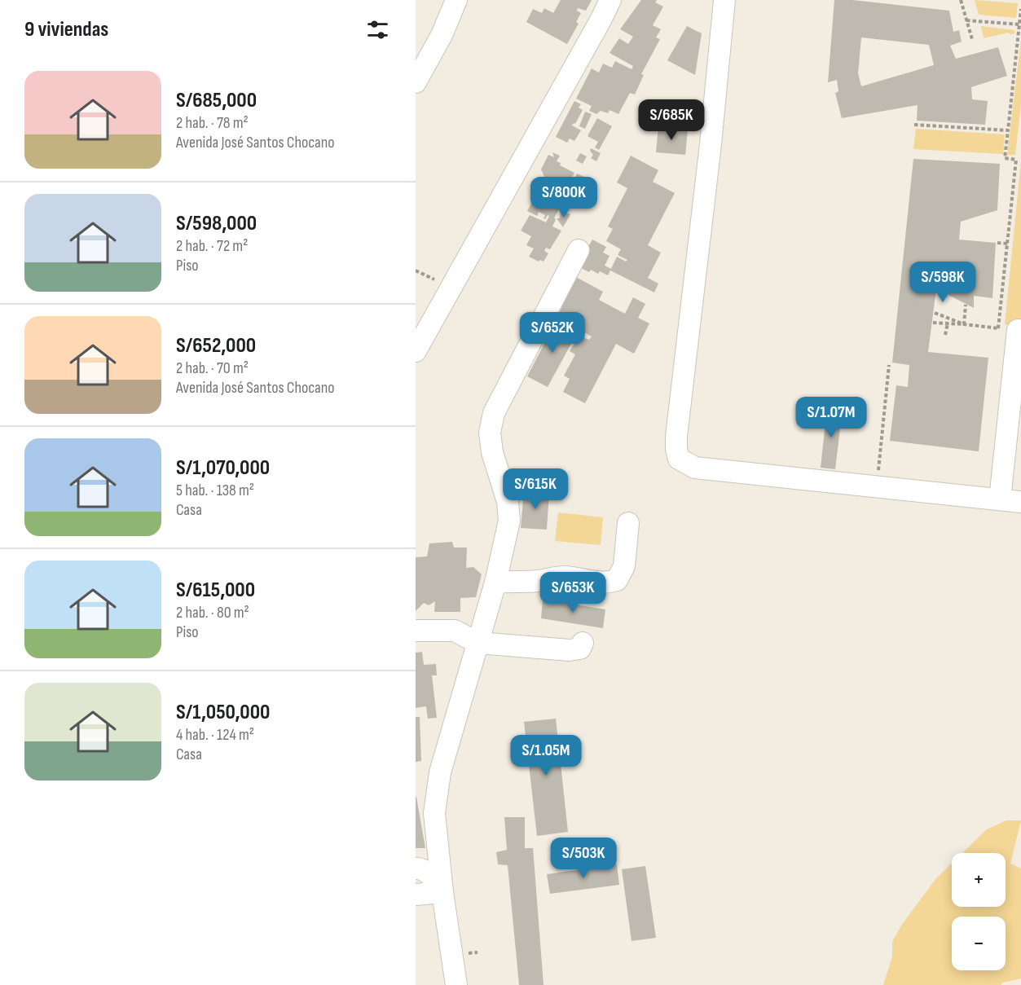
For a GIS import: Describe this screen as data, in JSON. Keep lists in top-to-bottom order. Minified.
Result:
{"page":{"heading":"9 viviendas","list":[{"name":"S/685,000","note":"2 hab. · 78 m² · Avenida José Santos Chocano"},{"name":"S/598,000","note":"2 hab. · 72 m² · Piso"},{"name":"S/652,000","note":"2 hab. · 70 m² · Avenida José Santos Chocano"},{"name":"S/1,070,000","note":"5 hab. · 138 m² · Casa"},{"name":"S/615,000","note":"2 hab. · 80 m² · Piso"},{"name":"S/1,050,000","note":"4 hab. · 124 m² · Casa"}],"price":["S/685K","S/800K","S/598K","S/652K","S/1.07M","S/615K","S/653K","S/1.05M","S/503K"],"map_buttons":["+","−"]}}
